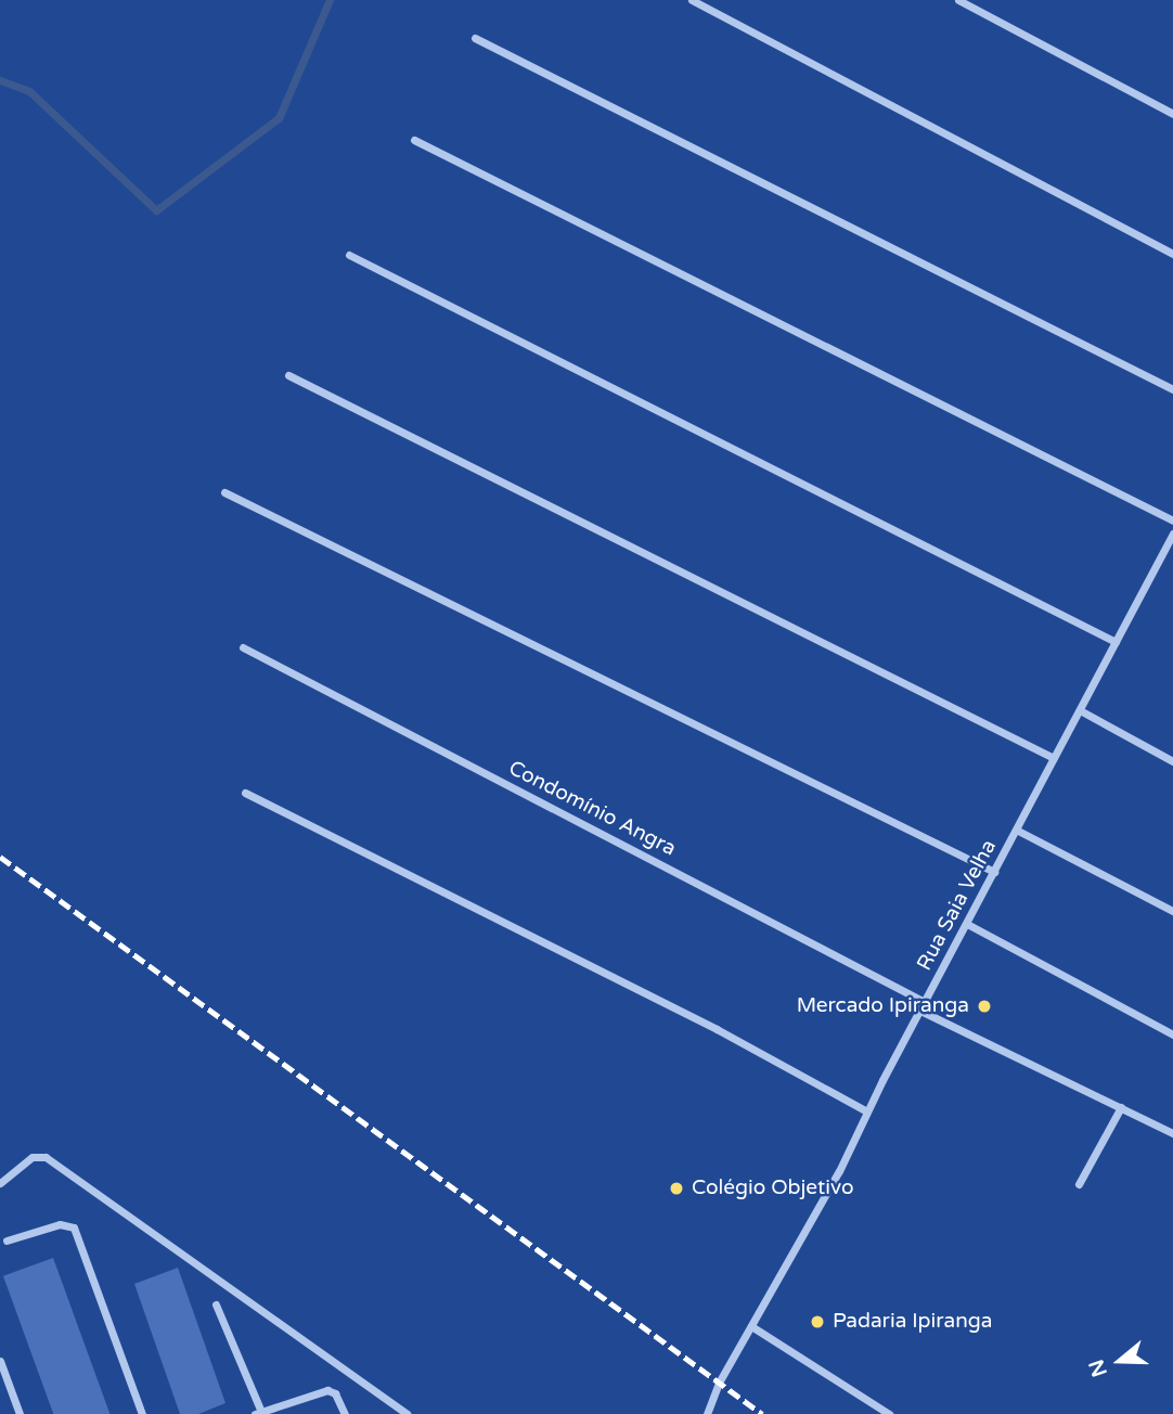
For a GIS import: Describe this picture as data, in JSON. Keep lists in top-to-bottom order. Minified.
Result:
{"streets":{"street":["Condomínio Angra","Rua Saia Velha"]},"crossings":[["Condomínio Angra","Rua Saia Velha"]],"places":["Mercado Ipiranga","Colégio Objetivo","Padaria Ipiranga"],"north":"left"}
